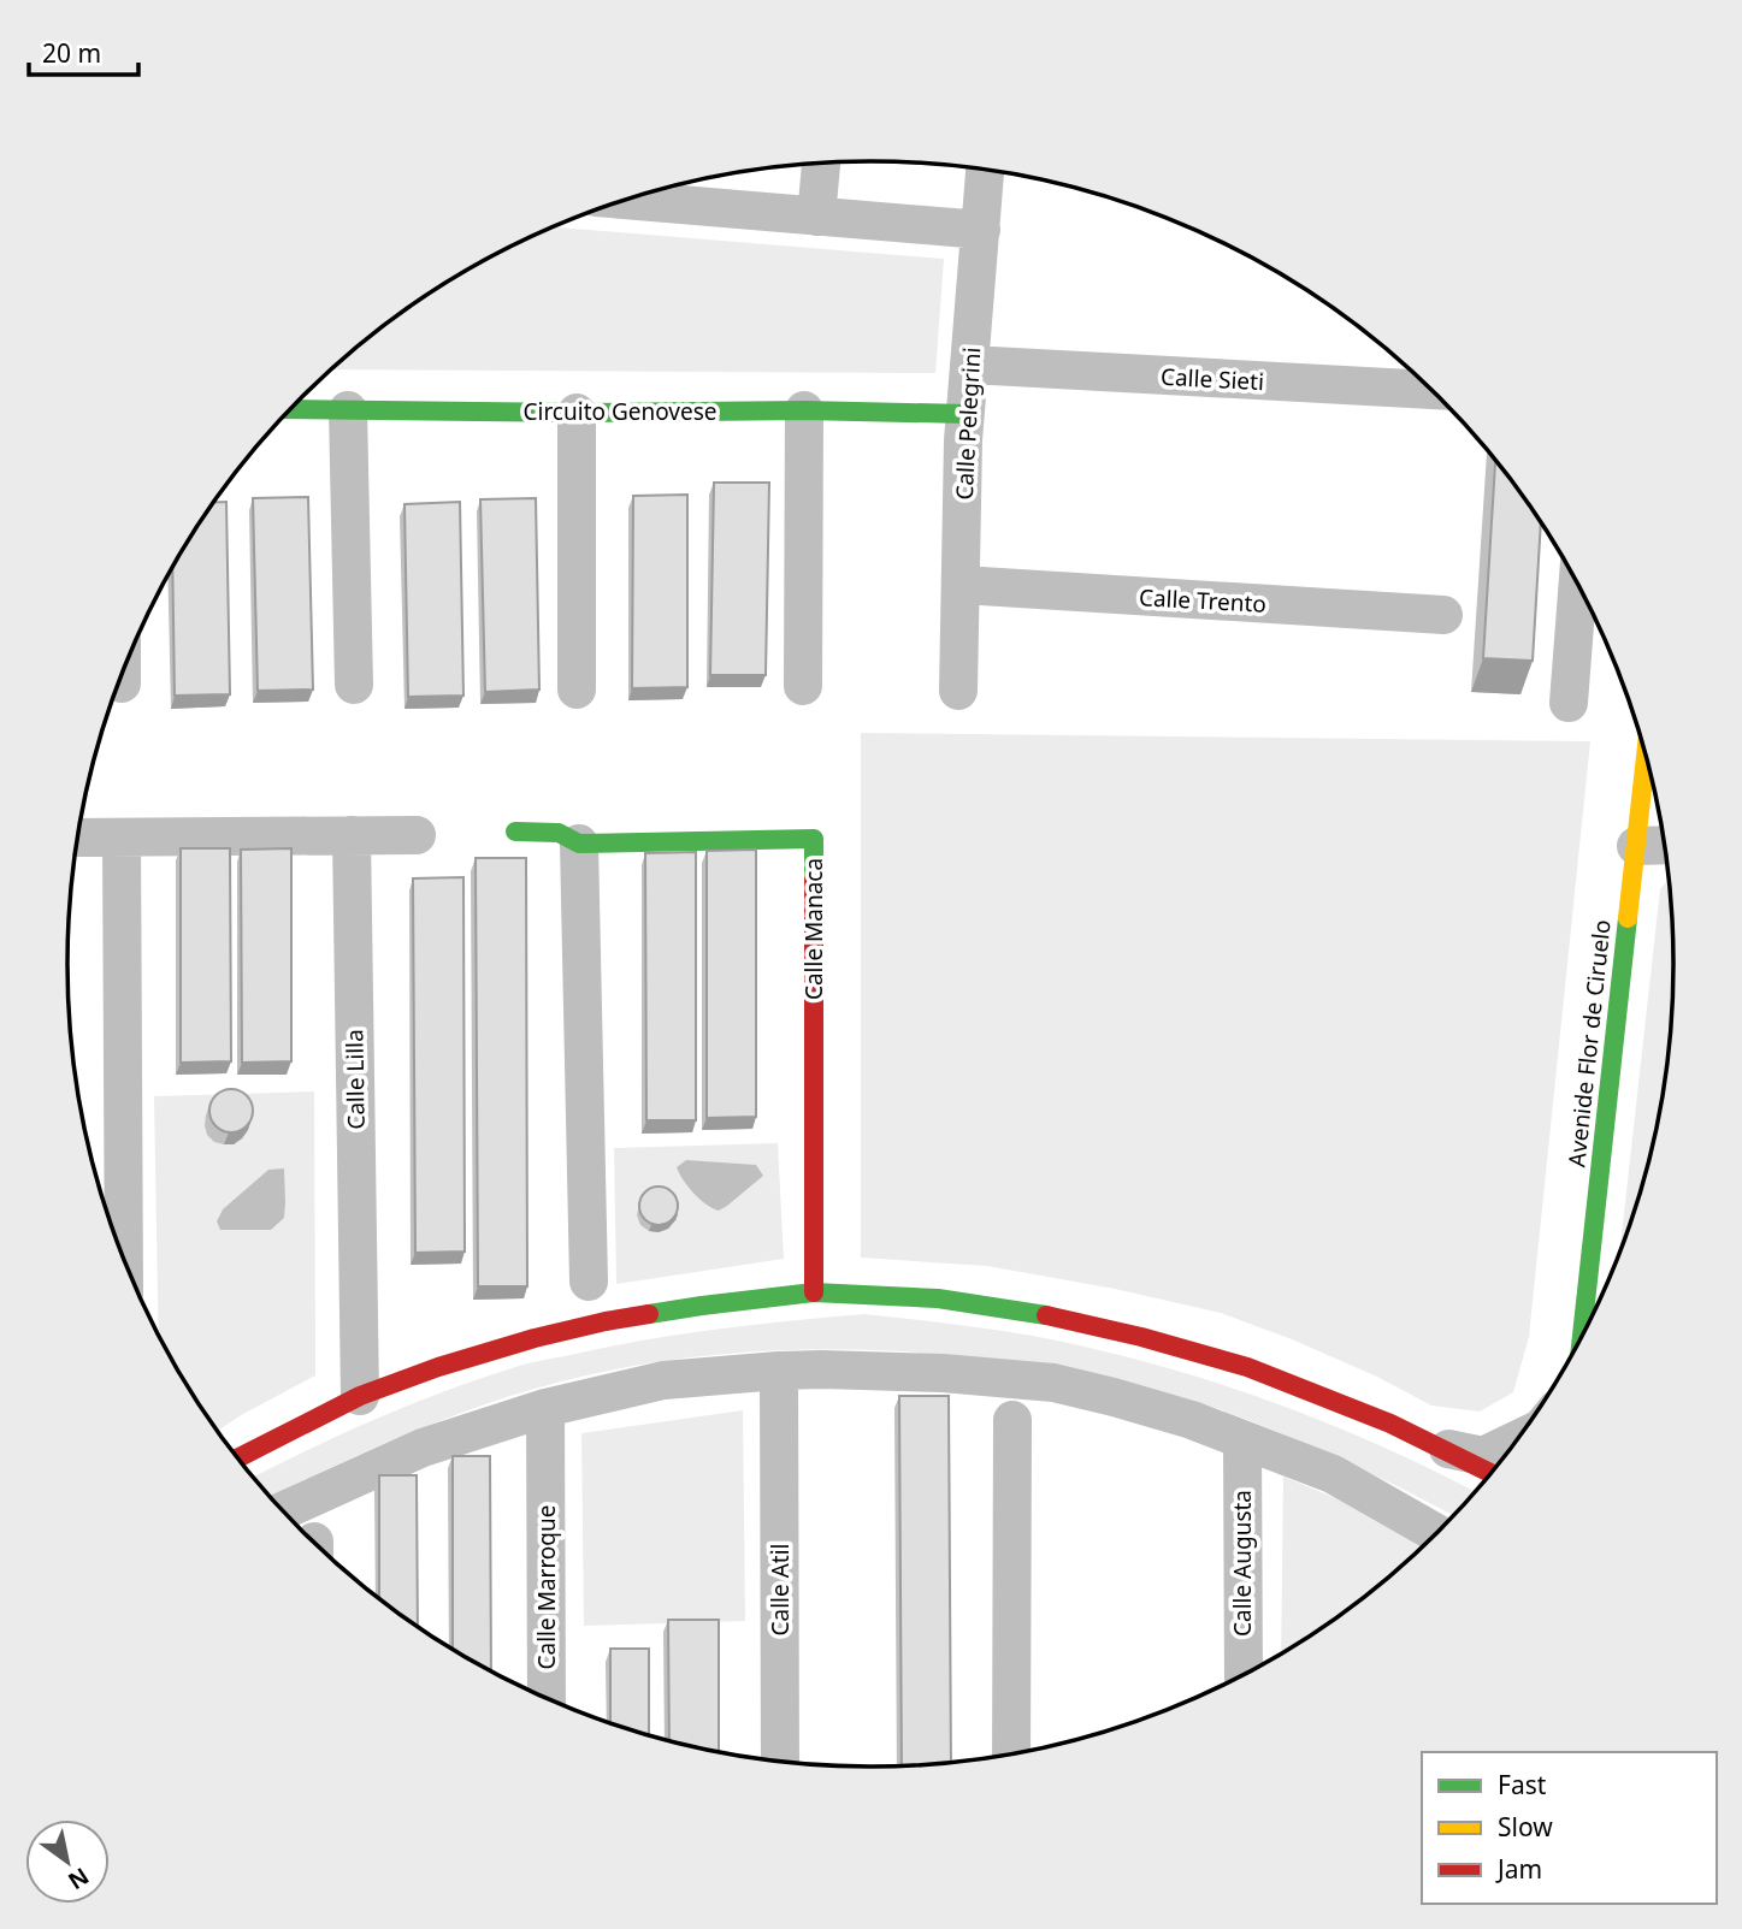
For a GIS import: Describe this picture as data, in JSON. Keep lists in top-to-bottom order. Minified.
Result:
{"streets":{"street":["Calle Sieti","Circuito Genovese","Calle Pelegrini","Calle Trento","Calle Manaca","Avenide Flor de Ciruelo","Calle Lilla","Calle Augusta","Calle Marroque","Calle Atil"]},"crossings":[["Calle Sieti","Calle Pelegrini"],["Circuito Genovese","Calle Pelegrini"],["Calle Pelegrini","Calle Trento"]],"legend":["Fast","Slow","Jam"],"scale_bar":"20 m","north":"bottom right"}
